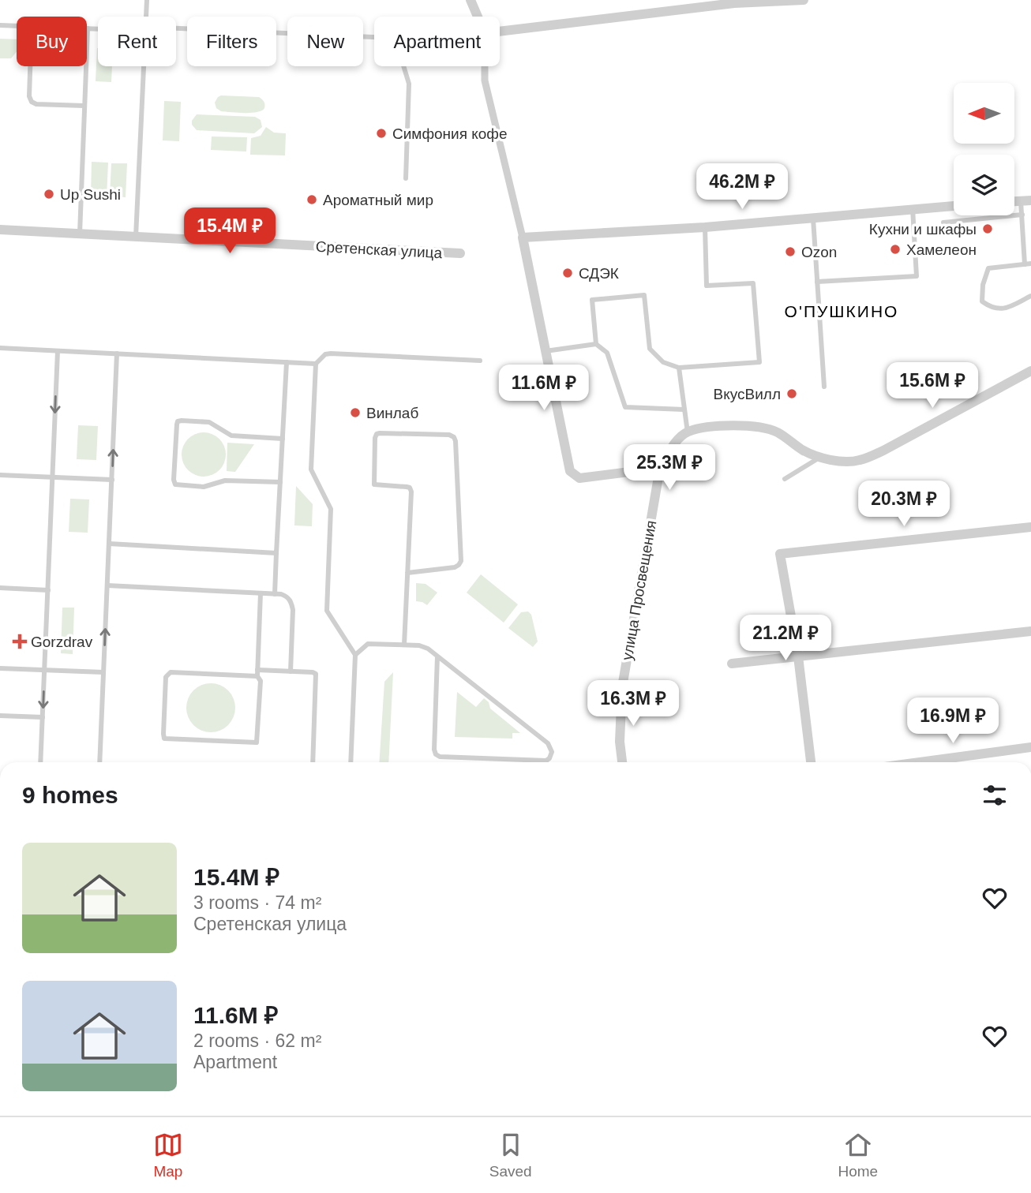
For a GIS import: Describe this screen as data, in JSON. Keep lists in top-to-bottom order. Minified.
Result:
{"streets":{"street":["Сретенская улица","улица Просвещения"]},"districts":["О'ПУШКИНО"],"places":{"other":["Симфония кофе","Up Sushi","Ароматный мир","Кухни и шкафы","Хамелеон","Ozon","СДЭК","ВкусВилл","Винлаб"],"health":["Gorzdrav"]},"north":"left","page":{"chip":["Buy","Rent","Filters","New","Apartment"],"price":["46.2M ₽","15.4M ₽","15.6M ₽","11.6M ₽","25.3M ₽","20.3M ₽","21.2M ₽","16.3M ₽","16.9M ₽"],"heading":"9 homes","list":[{"name":"15.4M ₽","note":"3 rooms · 74 m² · Сретенская улица"},{"name":"11.6M ₽","note":"2 rooms · 62 m² · Apartment"}],"tabs":["Map","Saved","Home"]}}
